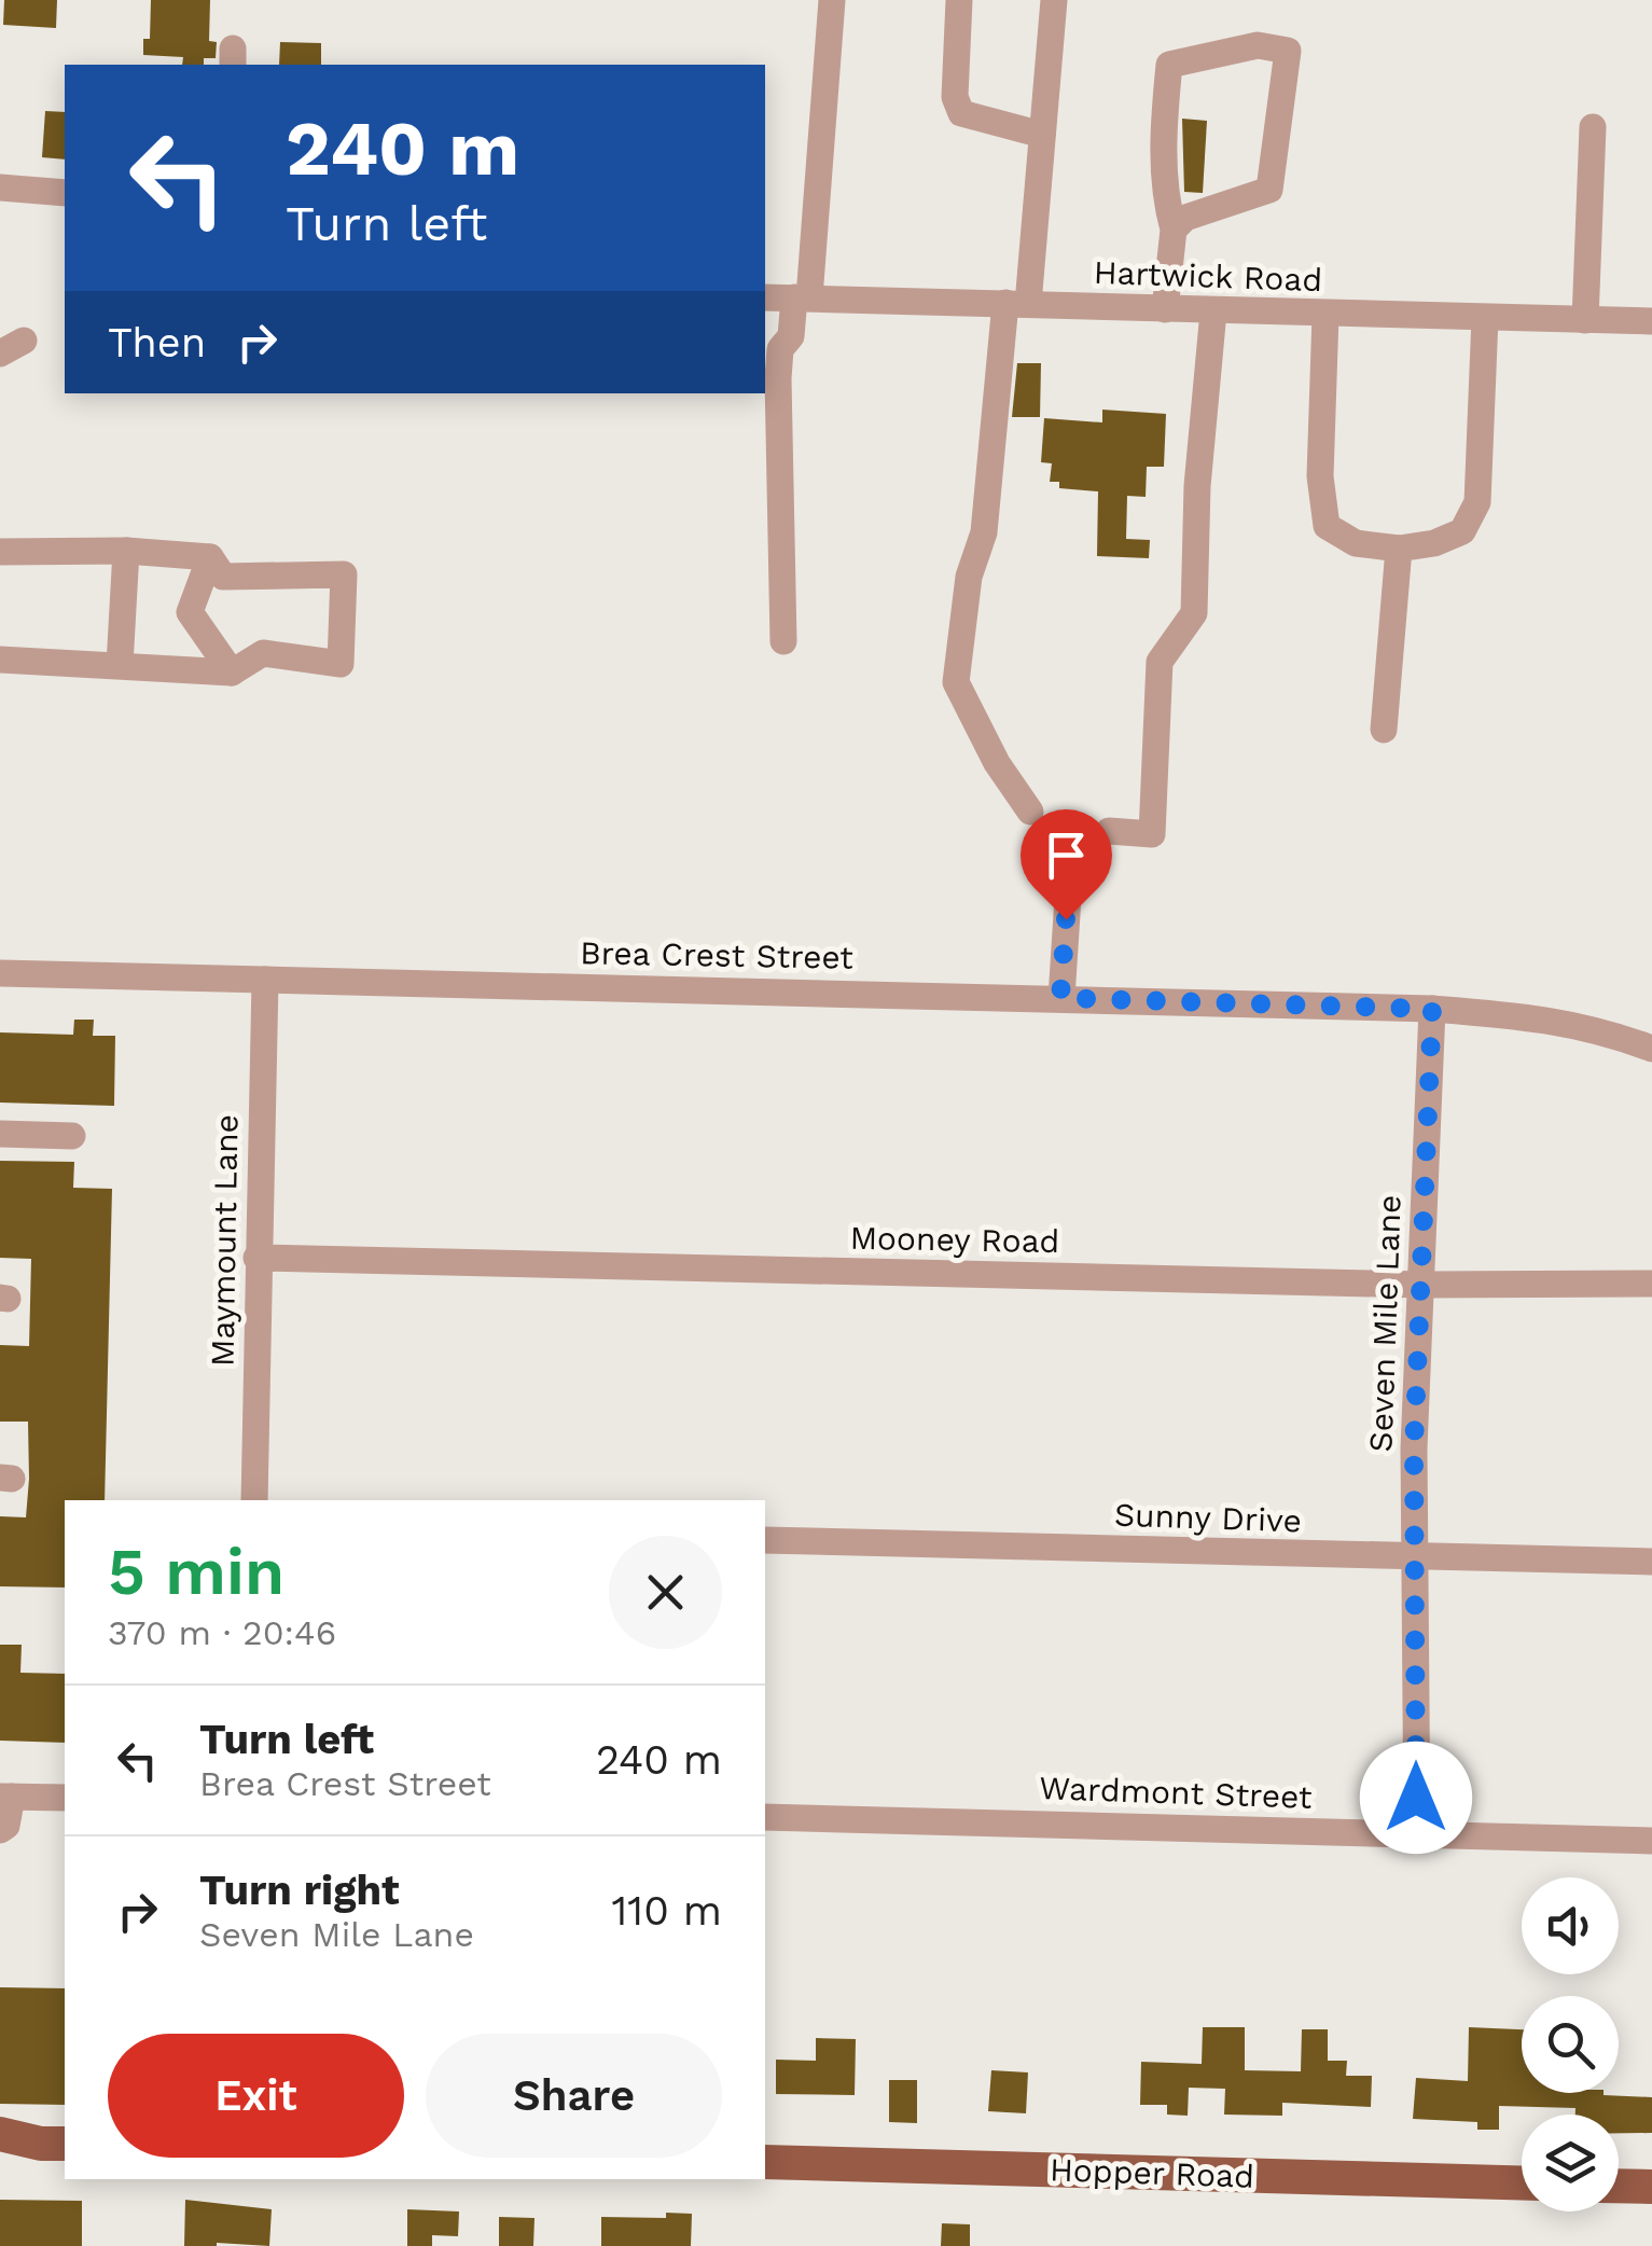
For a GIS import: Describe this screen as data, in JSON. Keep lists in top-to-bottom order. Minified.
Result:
{"streets":{"main road":["Hopper Road"],"street":["Hartwick Road","Brea Crest Street","Mooney Road","Maymount Lane","Seven Mile Lane","Sunny Drive","Wardmont Street"]},"crossings":[["Brea Crest Street","Maymount Lane"],["Brea Crest Street","Seven Mile Lane"],["Mooney Road","Maymount Lane"],["Mooney Road","Seven Mile Lane"],["Seven Mile Lane","Sunny Drive"],["Seven Mile Lane","Wardmont Street"]],"page":{"turn":["240 m","Turn left"],"then":"Then","heading":["5 min","370 m · 20:46"],"list":[{"name":"Turn left","note":"Brea Crest Street","value":"240 m"},{"name":"Turn right","note":"Seven Mile Lane","value":"110 m"}],"buttons":["Exit","Share"]}}
